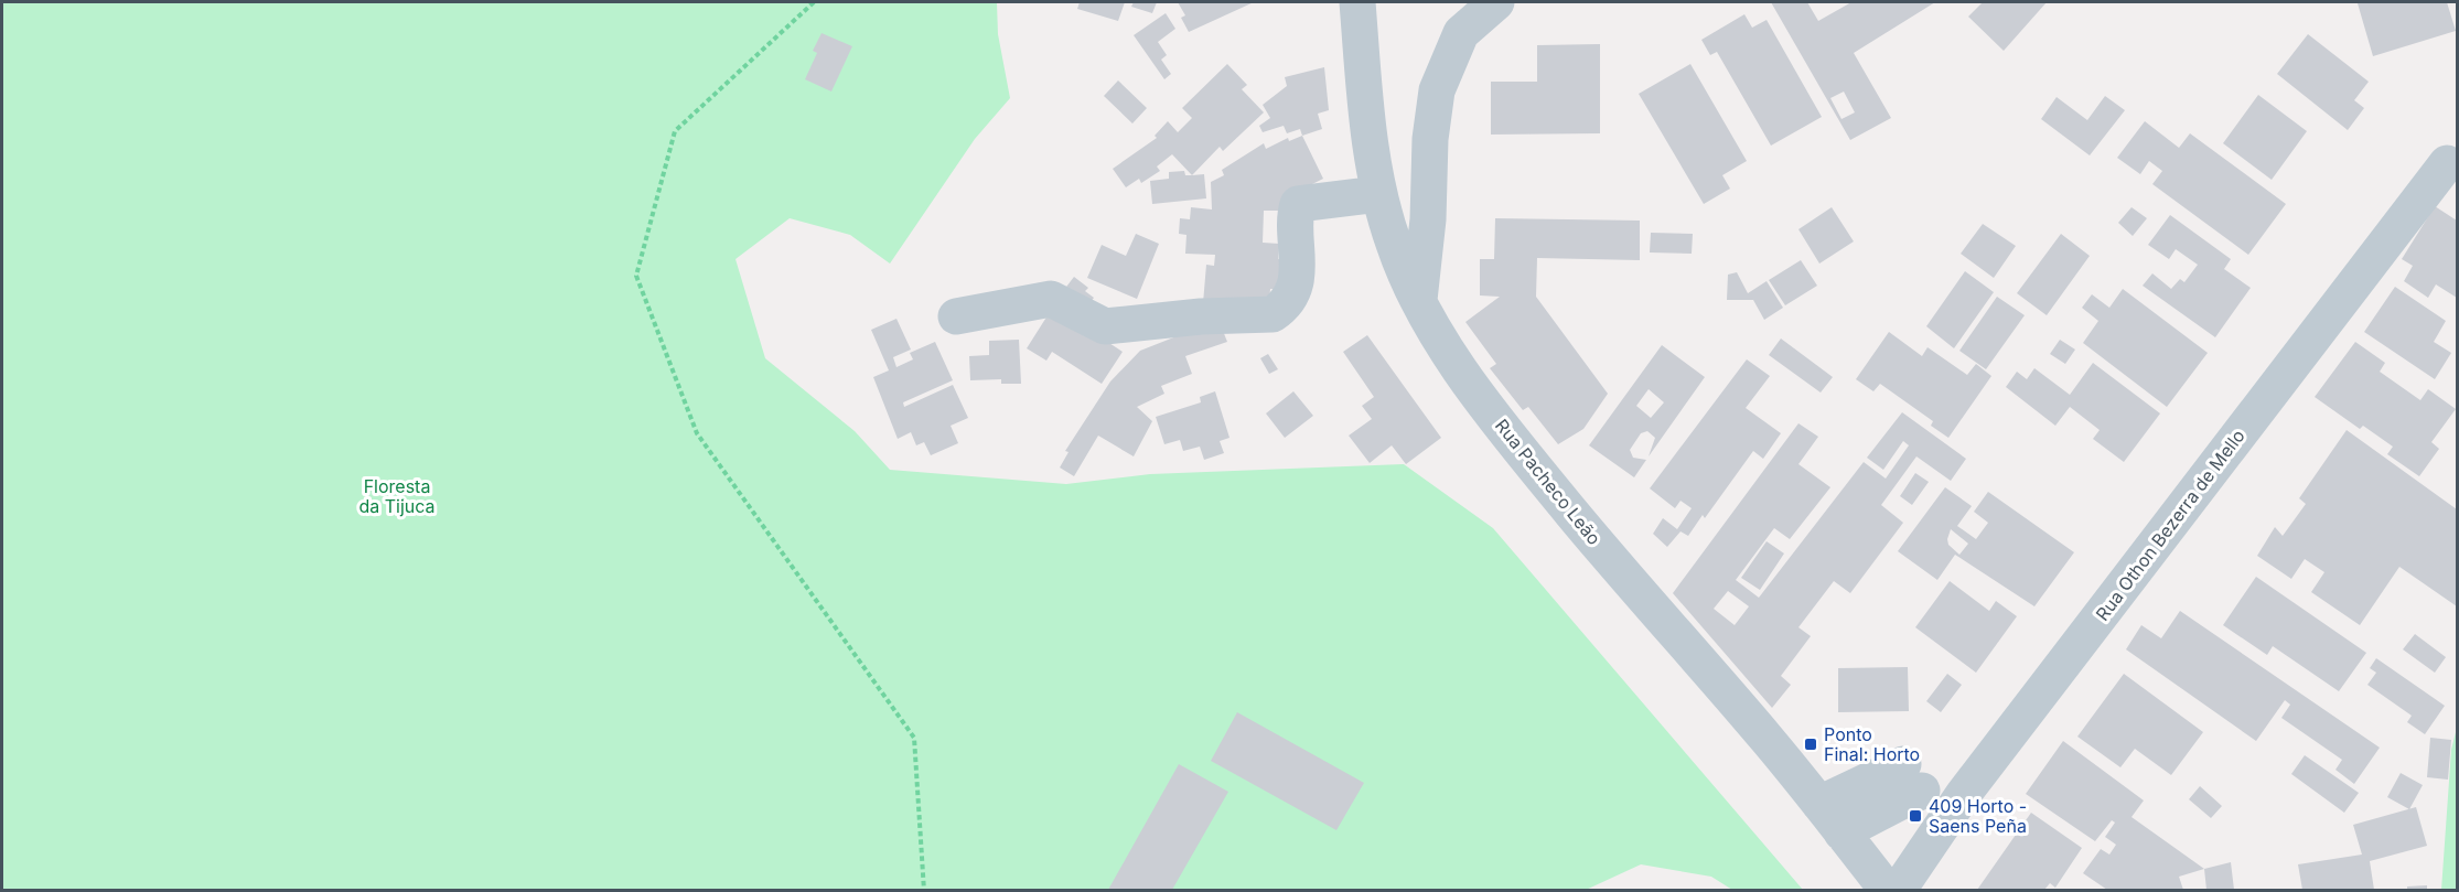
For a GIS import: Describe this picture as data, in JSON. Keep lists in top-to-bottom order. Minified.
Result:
{"streets":{"street":["Rua Pacheco Leão","Rua Othon Bezerra de Mello"]},"parks":["Floresta da Tijuca"],"places":{"transit":["Ponto Final: Horto","409 Horto - Saens Peña"]}}
